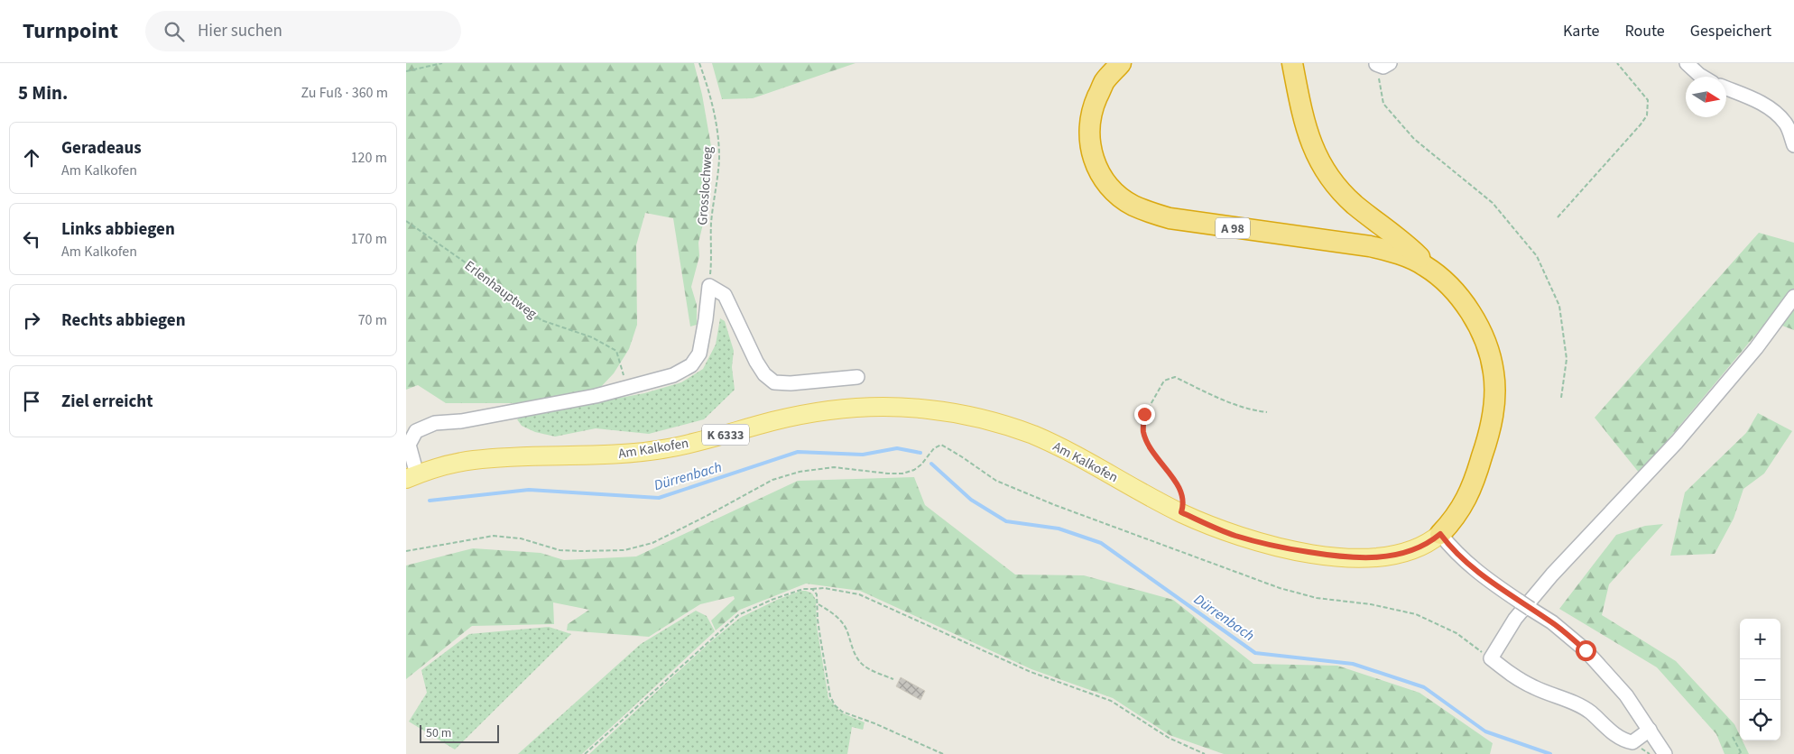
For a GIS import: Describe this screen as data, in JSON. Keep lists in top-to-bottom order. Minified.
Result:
{"streets":{"highway":["A 98"],"main road":["K 6333","Am Kalkofen"],"path":["Grosslochweg","Erlenhauptweg"]},"crossings":[["A 98","Am Kalkofen"]],"water":["Dürrenbach"],"scale_bar":"50 m","north":"right","page":{"header":"Turnpoint","search":"Hier suchen","nav":["Karte","Route","Gespeichert"],"heading":["5 Min.","Zu Fuß · 360 m"],"list":[["Geradeaus","Am Kalkofen","120 m"],["Links abbiegen","Am Kalkofen","170 m"],["Rechts abbiegen","70 m"],"Ziel erreicht"],"map_buttons":["+","−"],"scale":"50 m"}}
